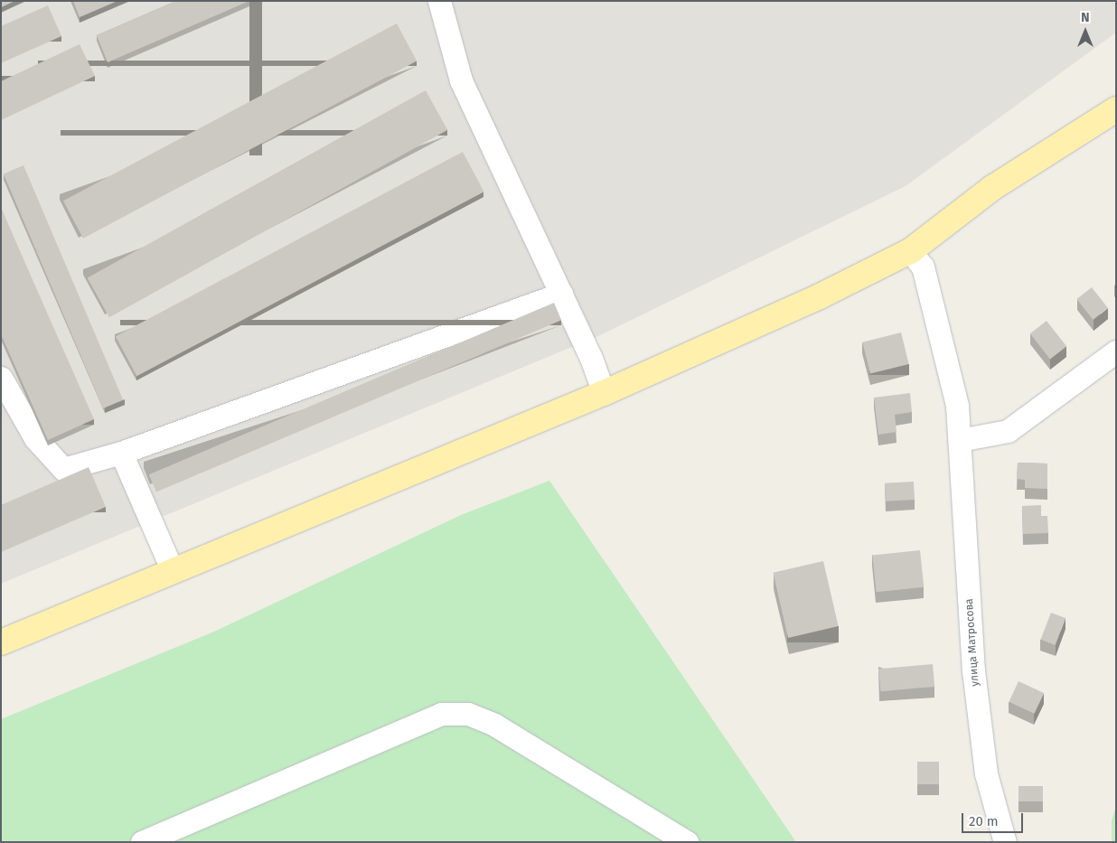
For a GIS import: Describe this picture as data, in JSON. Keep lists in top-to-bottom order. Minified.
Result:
{"streets":{"street":["улица Матросова"]},"scale_bar":"20 m","north":"top"}
